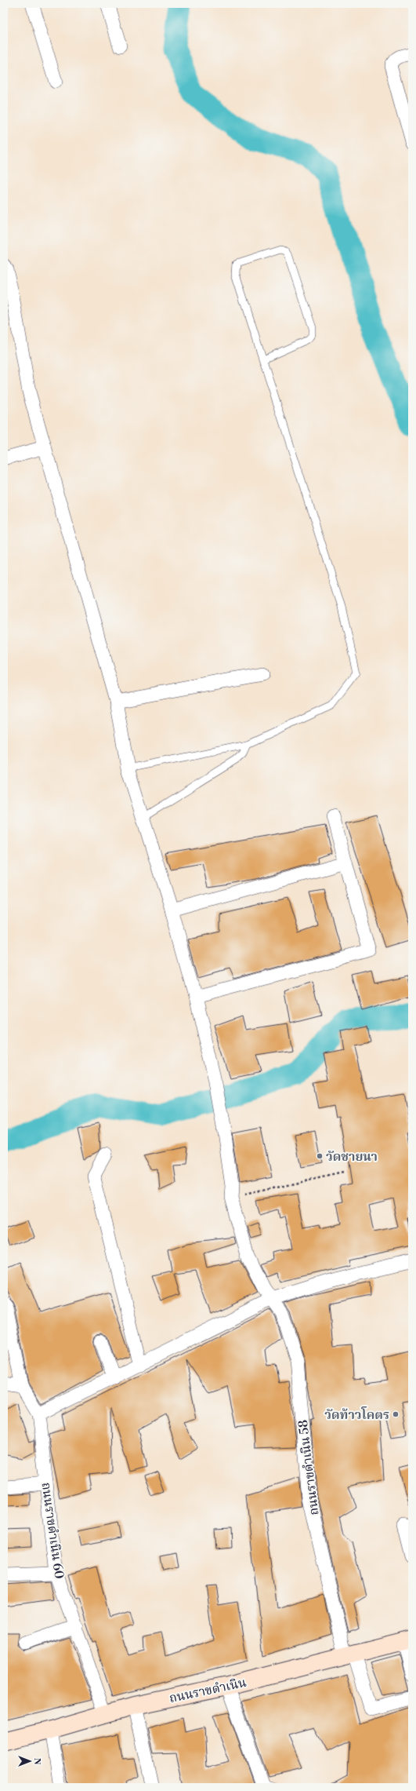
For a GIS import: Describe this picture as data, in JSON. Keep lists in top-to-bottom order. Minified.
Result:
{"streets":{"main road":["ถนนราขดำเนิน"],"street":["ถนนราขดำเนิน 58","ถนนราขดำเนิน 60"]},"crossings":[["ถนนราขดำเนิน 58","ถนนราขดำเนิน"],["ถนนราขดำเนิน 60","ถนนราขดำเนิน"]],"places":["วัดชายนา","วัดท้าวโคตร"],"north":"right"}
